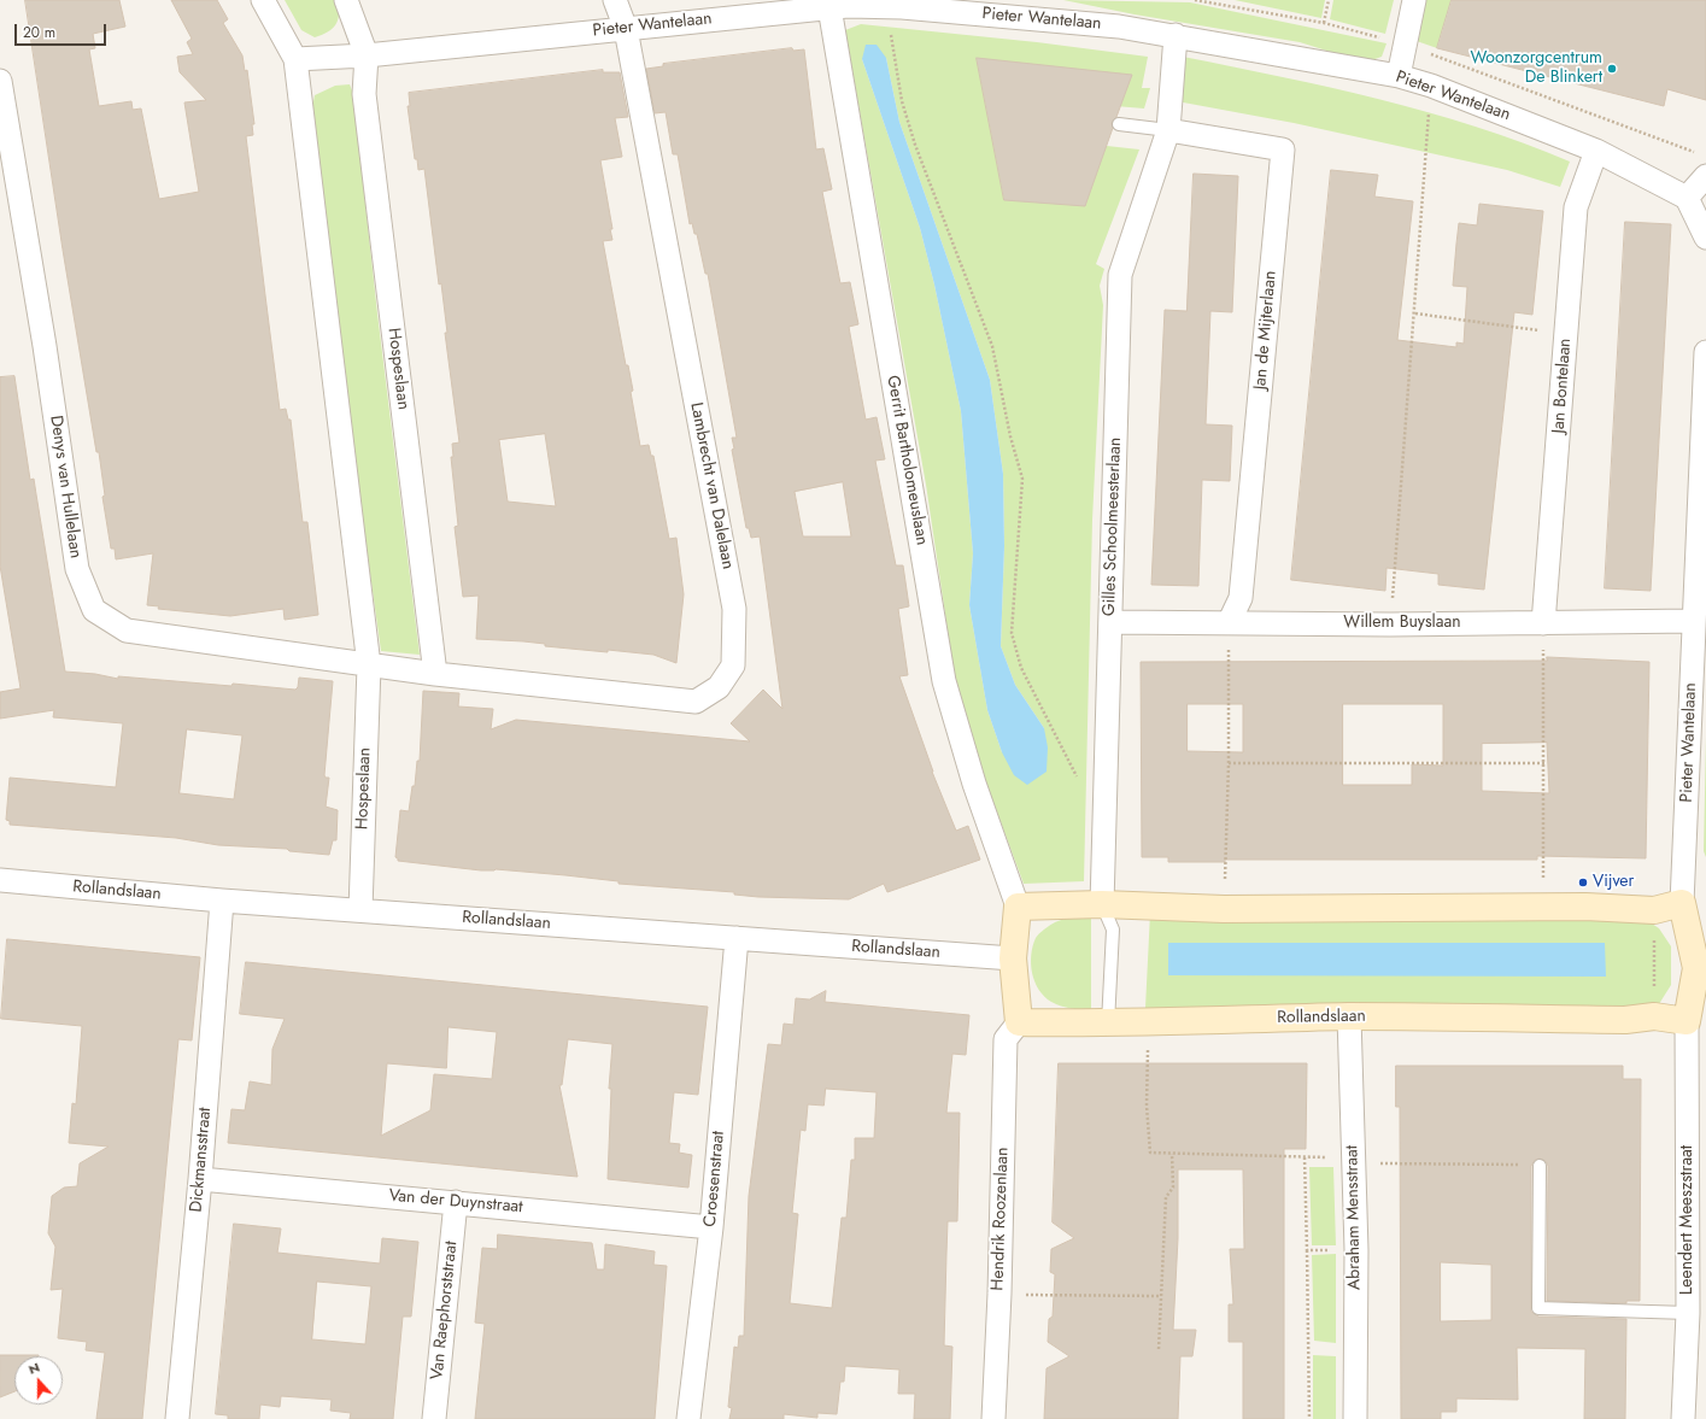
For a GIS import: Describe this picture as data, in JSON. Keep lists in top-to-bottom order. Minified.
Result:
{"streets":{"street":["Pieter Wantelaan","Jan de Mijterlaan","Hospeslaan","Jan Bontelaan","Gerrit Bartholomeuslaan","Lambrecht van Dalelaan","Denys van Hullelaan","Gilles Schoolmeesterlaan","Willem Buyslaan","Rollandslaan","Dickmansstraat","Croesenstraat","Van der Duynstraat","Abraham Mensstraat","Hendrik Roozenlaan","Leendert Meeszstraat","Van Raephorststraat"]},"crossings":[["Pieter Wantelaan","Hospeslaan"],["Pieter Wantelaan","Jan Bontelaan"],["Pieter Wantelaan","Gerrit Bartholomeuslaan"],["Pieter Wantelaan","Lambrecht van Dalelaan"],["Pieter Wantelaan","Gilles Schoolmeesterlaan"],["Pieter Wantelaan","Willem Buyslaan"],["Jan de Mijterlaan","Gilles Schoolmeesterlaan"],["Jan de Mijterlaan","Willem Buyslaan"],["Hospeslaan","Lambrecht van Dalelaan"],["Hospeslaan","Denys van Hullelaan"],["Hospeslaan","Rollandslaan"],["Jan Bontelaan","Willem Buyslaan"],["Gilles Schoolmeesterlaan","Willem Buyslaan"],["Gilles Schoolmeesterlaan","Rollandslaan"],["Rollandslaan","Dickmansstraat"],["Rollandslaan","Croesenstraat"],["Rollandslaan","Abraham Mensstraat"],["Rollandslaan","Hendrik Roozenlaan"],["Rollandslaan","Leendert Meeszstraat"],["Dickmansstraat","Van der Duynstraat"],["Croesenstraat","Van der Duynstraat"],["Van der Duynstraat","Van Raephorststraat"]],"places":["Woonzorgcentrum De Blinkert","Vijver"],"scale_bar":"20 m","north":"top"}
